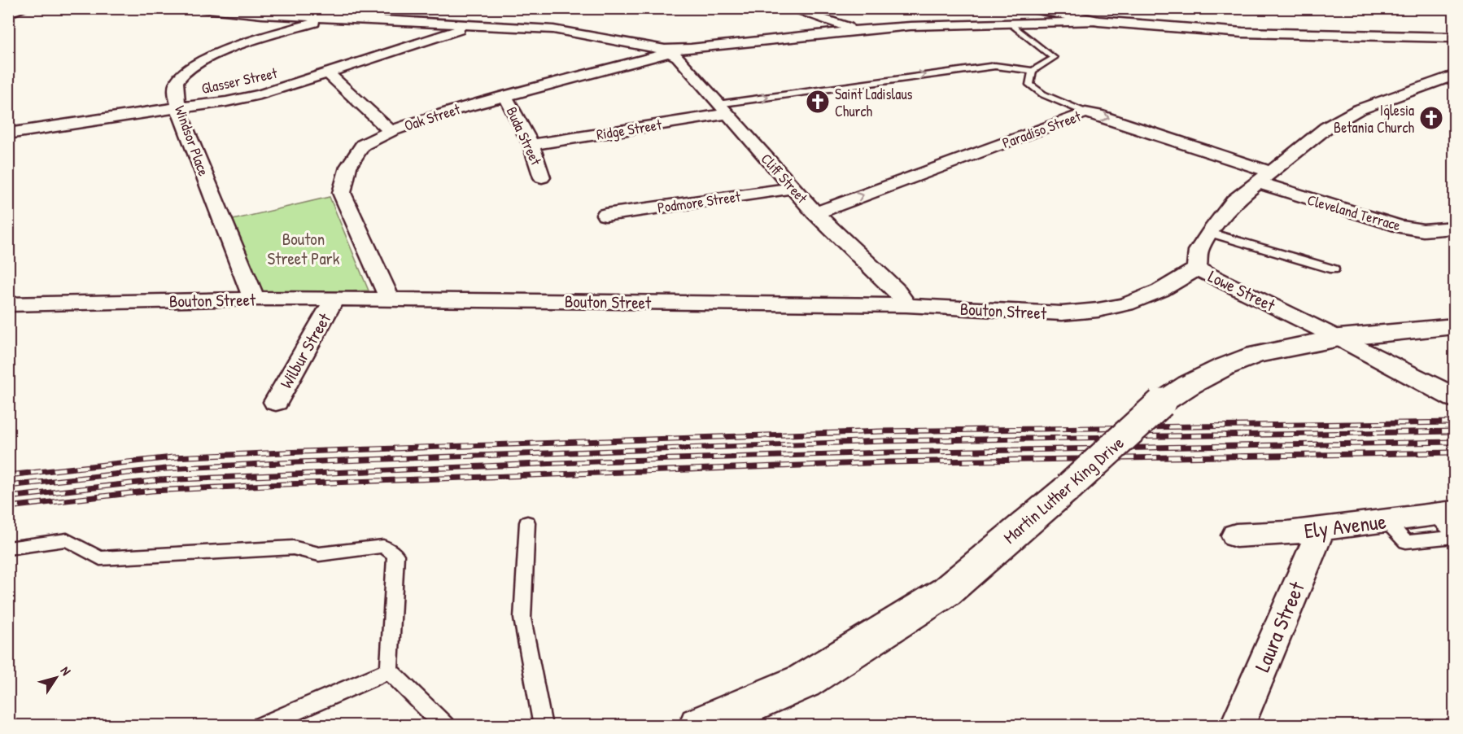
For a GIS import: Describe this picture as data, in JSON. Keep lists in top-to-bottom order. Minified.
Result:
{"streets":{"main road":["Martin Luther King Drive"],"street":["Glasser Street","Oak Street","Ridge Street","Paradiso Street","Buda Street","Windsor Place","Cliff Street","Podmore Street","Cleveland Terrace","Lowe Street","Bouton Street","Wilbur Street","Ely Avenue","Laura Street"]},"crossings":[["Glasser Street","Windsor Place"],["Oak Street","Buda Street"],["Oak Street","Cliff Street"],["Oak Street","Bouton Street"],["Ridge Street","Buda Street"],["Ridge Street","Cliff Street"],["Paradiso Street","Cliff Street"],["Paradiso Street","Cleveland Terrace"],["Paradiso Street","Lowe Street"],["Windsor Place","Bouton Street"],["Cliff Street","Podmore Street"],["Cliff Street","Bouton Street"],["Cleveland Terrace","Lowe Street"],["Lowe Street","Bouton Street"],["Lowe Street","Martin Luther King Drive"],["Bouton Street","Wilbur Street"],["Ely Avenue","Laura Street"]],"parks":["Bouton Street Park"],"places":{"church":["Saint Ladislaus Church","Iglesia Betania Church"]},"north":"top right"}
